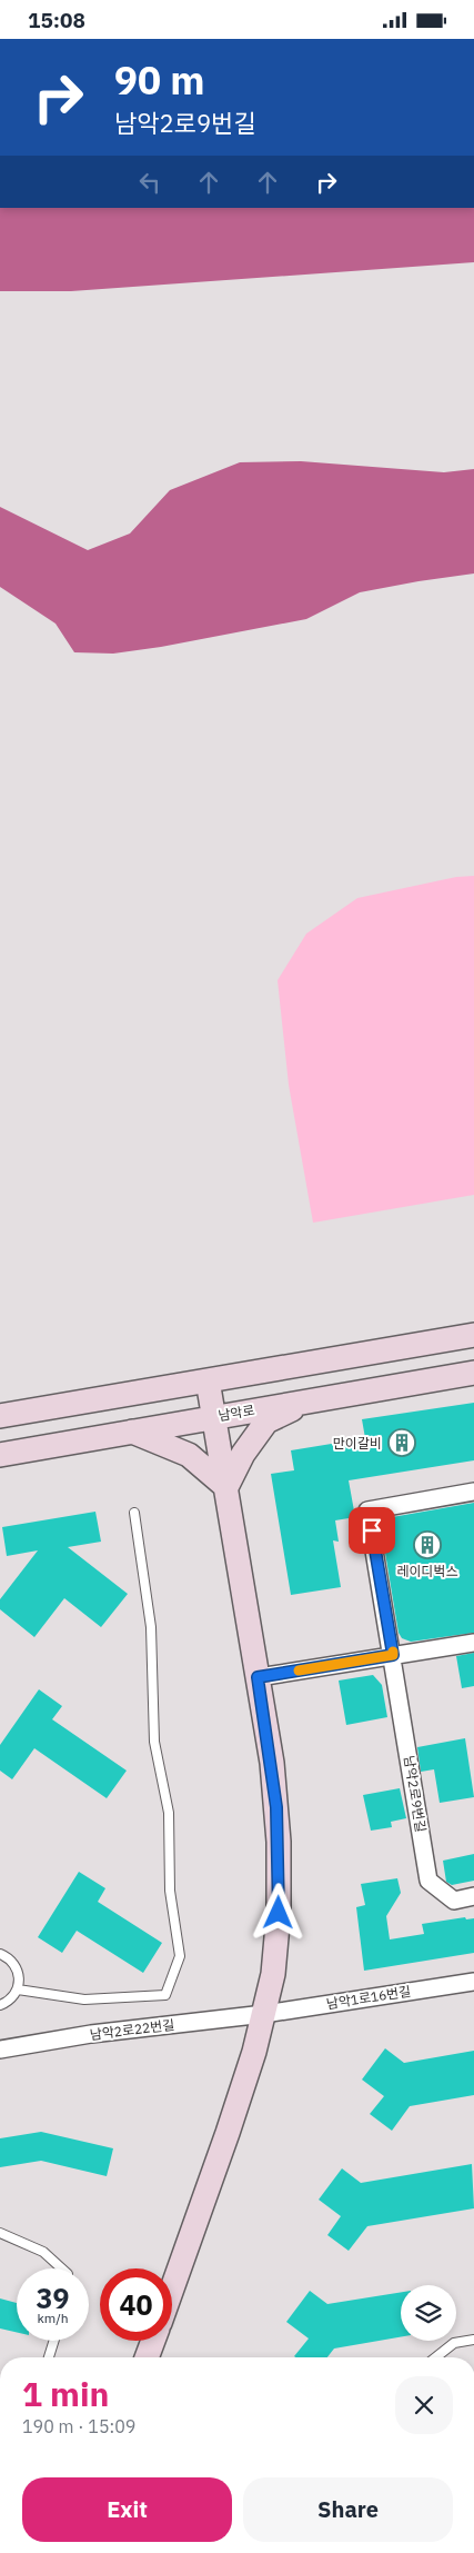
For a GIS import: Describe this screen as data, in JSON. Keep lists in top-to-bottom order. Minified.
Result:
{"streets":{"street":["남악로","남악2로9번길","남악1로16번길","남악2로22번길"]},"crossings":[["남악1로16번길","남악2로22번길"]],"places":{"building":["만이갈비","레이디벅스"]},"page":{"status":"15:08","turn":["90 m","남악2로9번길"],"speed":"39 km/h","limit":"40","heading":["1 min","190 m · 15:09"],"buttons":["Exit","Share"]}}
